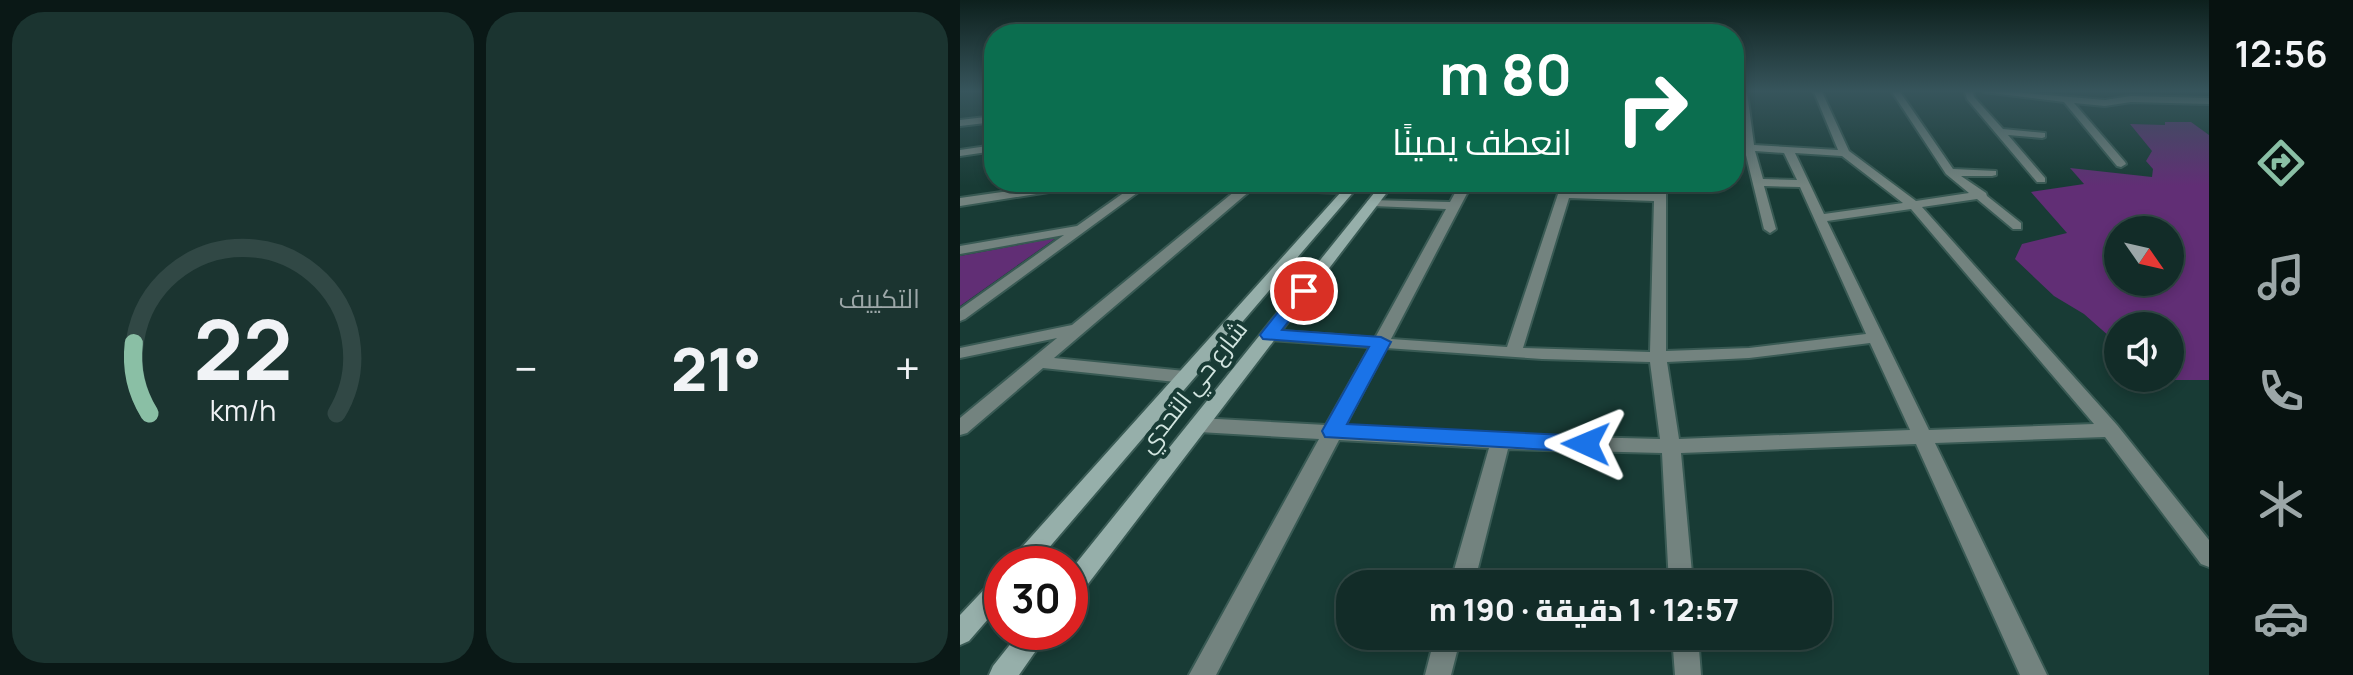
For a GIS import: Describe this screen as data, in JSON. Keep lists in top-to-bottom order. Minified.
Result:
{"streets":{"main road":["شارع حي التحدي"]},"north":"bottom right","page":{"tabs":"12:56","tile":"التكييف","turn":["80 m","انعطف يمينًا"],"heat":["−","21°","+"],"limit":"30","trip":"12:57 · 1 دقيقة · 190 m","gauge":["22","km/h"]}}
